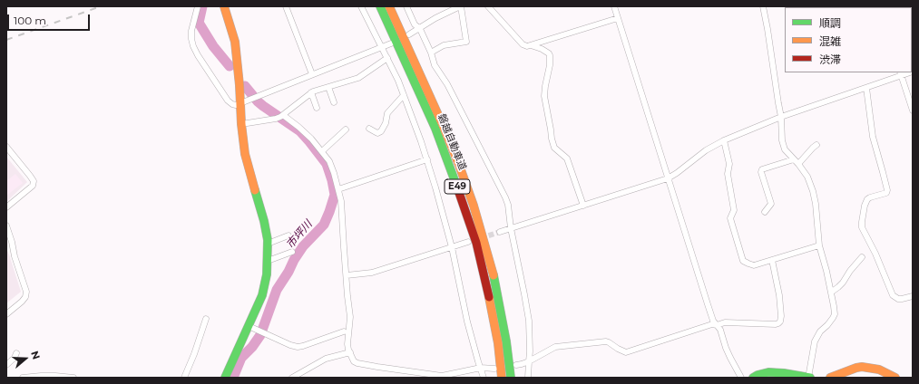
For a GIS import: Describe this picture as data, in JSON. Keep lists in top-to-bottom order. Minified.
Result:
{"streets":{"main road":["磐越自動車道","E49"]},"water":["市坪川"],"legend":["順調","混雑","渋滞"],"scale_bar":"100 m","north":"right"}
